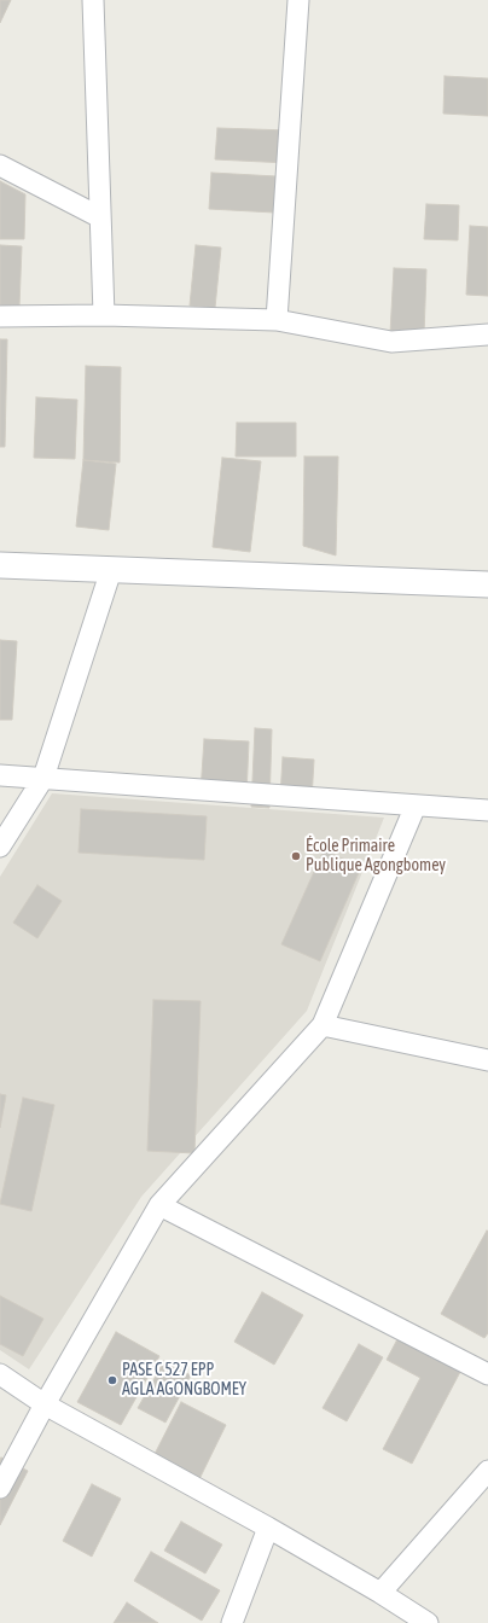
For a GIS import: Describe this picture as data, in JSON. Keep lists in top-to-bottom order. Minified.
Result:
{"places":["École Primaire Publique Agongbomey","PASE C 527 EPP AGLA AGONGBOMEY"]}
